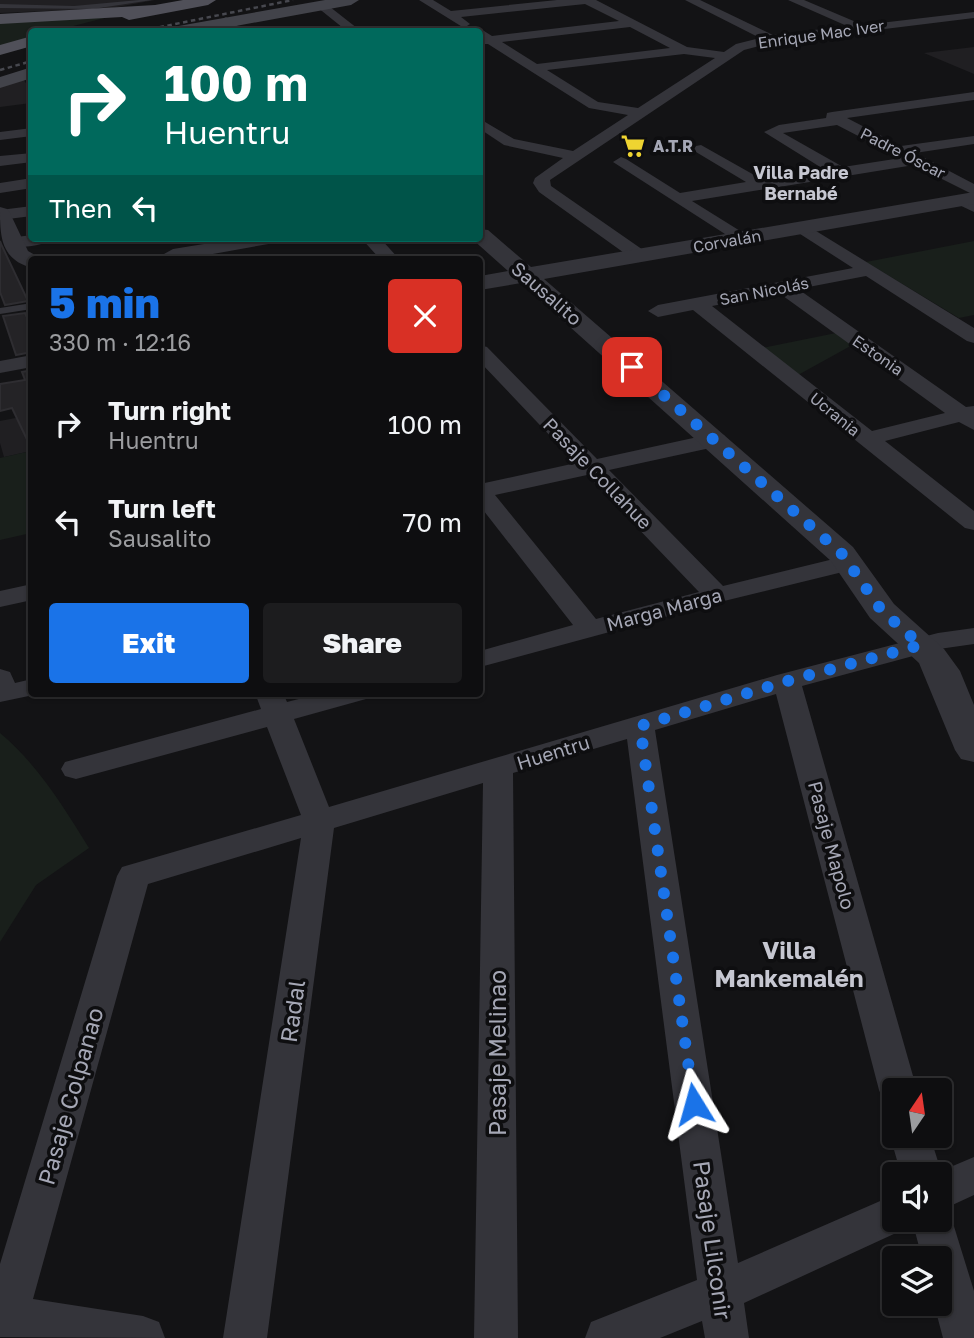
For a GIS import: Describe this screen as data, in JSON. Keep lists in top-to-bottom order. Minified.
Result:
{"streets":{"street":["Enrique Mac Iver","Padre Óscar","Corvalán","San Nicolás","Sausalito","Estonia","Ucrania","Pasaje Collahue","Marga Marga","Huentru","Pasaje Mapolo","Radal","Pasaje Melinao","Pasaje Colpanao","Pasaje Lilconir"]},"crossings":[["Enrique Mac Iver","Corvalán"],["Padre Óscar","Corvalán"],["Corvalán","Sausalito"],["San Nicolás","Estonia"],["San Nicolás","Ucrania"],["Sausalito","Marga Marga"],["Sausalito","Huentru"],["Pasaje Collahue","Marga Marga"],["Huentru","Pasaje Mapolo"],["Huentru","Radal"],["Huentru","Pasaje Melinao"],["Huentru","Pasaje Colpanao"],["Huentru","Pasaje Lilconir"]],"districts":["Villa Padre Bernabé","Villa Mankemalén"],"places":{"supermarket":["A.T.R"]},"north":"top","page":{"turn":["100 m","Huentru"],"then":"Then","heading":["5 min","330 m · 12:16"],"list":[{"name":"Turn right","note":"Huentru","value":"100 m"},{"name":"Turn left","note":"Sausalito","value":"70 m"}],"buttons":["Exit","Share"]}}
